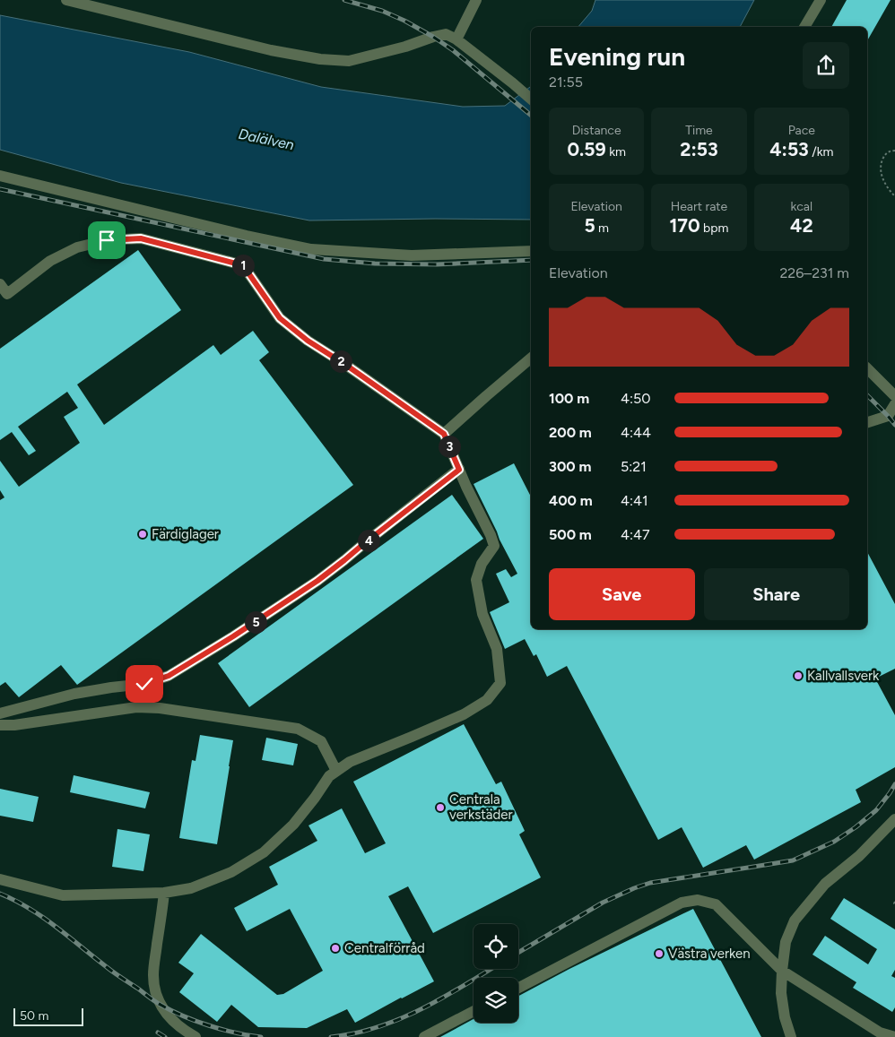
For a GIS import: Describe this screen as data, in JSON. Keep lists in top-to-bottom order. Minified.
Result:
{"water":["Dalälven"],"places":["Färdiglager","Kallvallsverk","Centrala verkstäder","Centralförråd","Västra verken"],"scale_bar":"50 m","page":{"heading":["Evening run","21:55"],"stats":[["Distance","0.59 km"],["Time","2:53"],["Pace","4:53 /km"],["Elevation","5 m"],["Heart rate","170 bpm"],["kcal","42"]],"pins":["1","2","3","4","5"],"chart":["Elevation","226–231 m"],"list":[{"name":"100 m","note":"4:50"},{"name":"200 m","note":"4:44"},{"name":"300 m","note":"5:21"},{"name":"400 m","note":"4:41"},{"name":"500 m","note":"4:47"}],"buttons":["Save","Share"],"scale":"50 m"}}
